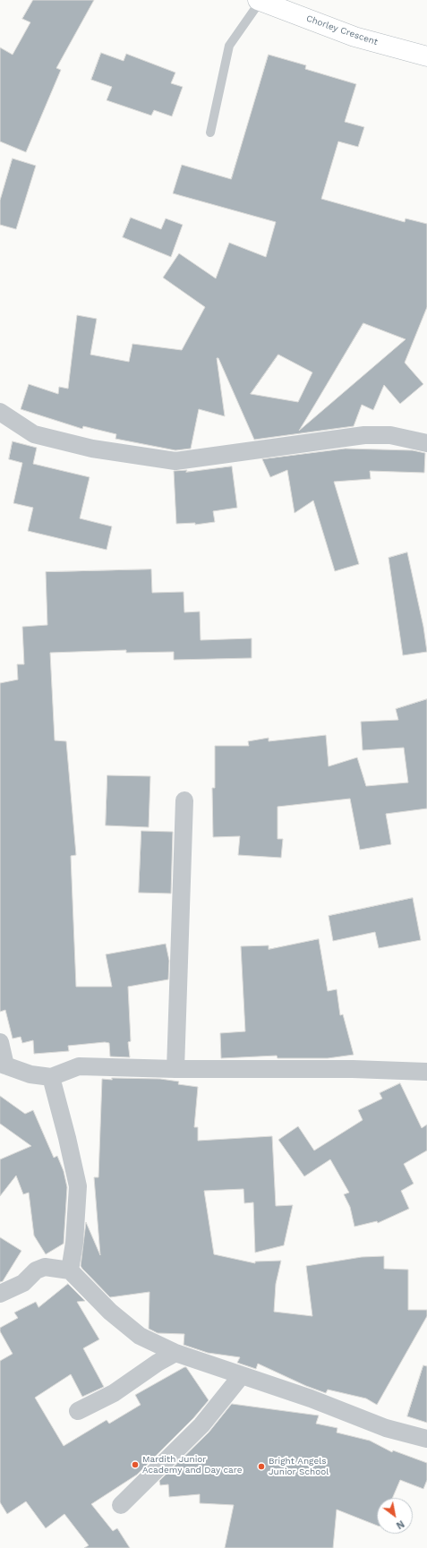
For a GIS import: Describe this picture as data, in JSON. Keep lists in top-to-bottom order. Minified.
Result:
{"streets":{"main road":["Chorley Crescent"]},"places":["Mardith Junior Academy and Day care","Bright Angels Junior School"],"north":"bottom right"}
